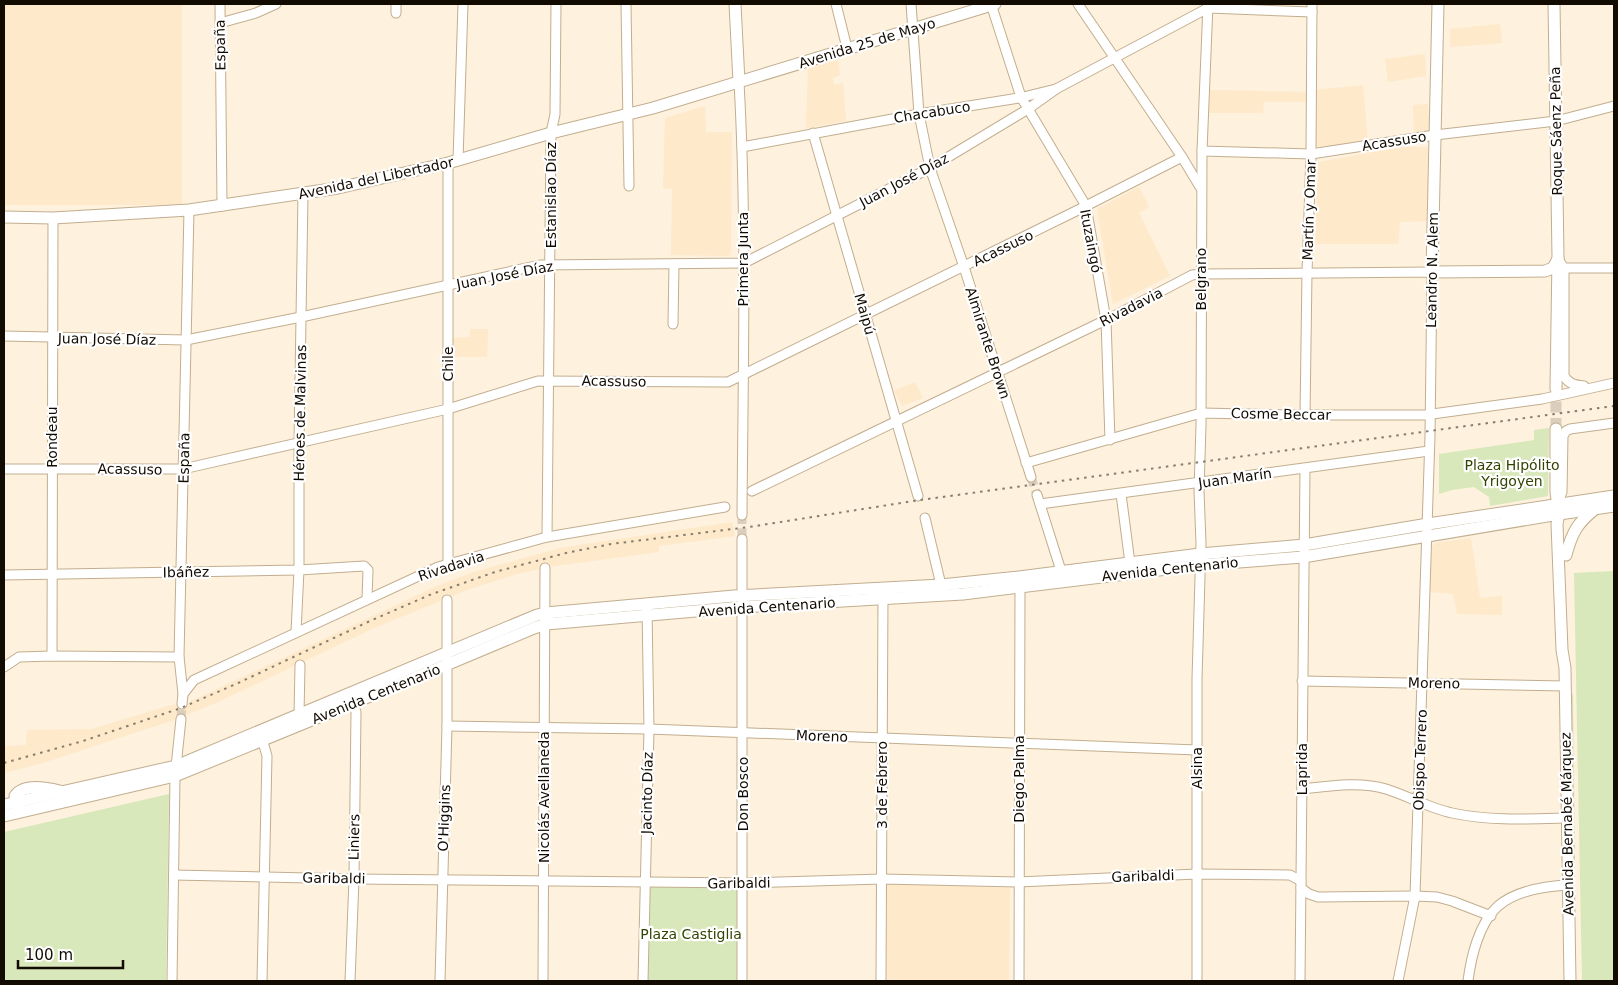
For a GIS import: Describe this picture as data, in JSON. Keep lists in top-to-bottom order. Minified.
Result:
{"streets":{"main road":["Avenida 25 de Mayo","Roque Sáenz Peña","Avenida del Libertador","Primera Junta","Leandro N. Alem","Rivadavia","Avenida Centenario","Avenida Bernabé Márquez"],"street":["España","Chacabuco","Acassuso","Juan José Díaz","Estanislao Díaz","Martín y Omar","Ituzaingó","Belgrano","Maipú","Almirante Brown","Chile","Héroes de Malvinas","Cosme Beccar","Rondeau","Juan Marín","Ibáñez","Moreno","Obispo Terrero","Alsina","Laprida","Diego Palma","3 de Febrero","Jacinto Díaz","Don Bosco","Nicolás Avellaneda","O'Higgins","Liniers","Garibaldi"]},"crossings":[["Avenida 25 de Mayo","Avenida del Libertador"],["Avenida 25 de Mayo","Ituzaingó"],["Avenida 25 de Mayo","Primera Junta"],["Avenida 25 de Mayo","Almirante Brown"],["España","Acassuso"],["España","Avenida del Libertador"],["España","Juan José Díaz"],["España","Rivadavia"],["España","Ibáñez"],["Chacabuco","Juan José Díaz"],["Chacabuco","Ituzaingó"],["Chacabuco","Primera Junta"],["Chacabuco","Belgrano"],["Chacabuco","Maipú"],["Chacabuco","Almirante Brown"],["Roque Sáenz Peña","Acassuso"],["Roque Sáenz Peña","Cosme Beccar"],["Acassuso","Estanislao Díaz"],["Acassuso","Martín y Omar"],["Acassuso","Ituzaingó"],["Acassuso","Primera Junta"],["Acassuso","Leandro N. Alem"],["Acassuso","Belgrano"],["Acassuso","Maipú"],["Acassuso","Almirante Brown"],["Acassuso","Chile"],["Acassuso","Héroes de Malvinas"],["Acassuso","Rondeau"],["Avenida del Libertador","Estanislao Díaz"],["Avenida del Libertador","Primera Junta"],["Avenida del Libertador","Chile"],["Avenida del Libertador","Héroes de Malvinas"],["Avenida del Libertador","Rondeau"],["Juan José Díaz","Estanislao Díaz"],["Juan José Díaz","Ituzaingó"],["Juan José Díaz","Primera Junta"],["Juan José Díaz","Maipú"],["Juan José Díaz","Almirante Brown"],["Juan José Díaz","Chile"],["Juan José Díaz","Héroes de Malvinas"],["Juan José Díaz","Rondeau"],["Estanislao Díaz","Rivadavia"],["Martín y Omar","Rivadavia"],["Martín y Omar","Cosme Beccar"],["Ituzaingó","Rivadavia"],["Ituzaingó","Cosme Beccar"],["Leandro N. Alem","Rivadavia"],["Leandro N. Alem","Cosme Beccar"],["Leandro N. Alem","Juan Marín"],["Leandro N. Alem","Avenida Centenario"],["Leandro N. Alem","Obispo Terrero"],["Belgrano","Rivadavia"],["Belgrano","Cosme Beccar"],["Belgrano","Juan Marín"],["Belgrano","Avenida Centenario"],["Belgrano","Alsina"],["Rivadavia","Maipú"],["Rivadavia","Almirante Brown"],["Rivadavia","Chile"],["Rivadavia","Héroes de Malvinas"],["Rivadavia","Ibáñez"],["Almirante Brown","Cosme Beccar"],["Héroes de Malvinas","Ibáñez"],["Rondeau","Ibáñez"],["Avenida Centenario","Obispo Terrero"],["Avenida Centenario","Alsina"],["Avenida Centenario","Laprida"],["Avenida Centenario","Diego Palma"],["Avenida Centenario","3 de Febrero"],["Avenida Centenario","Jacinto Díaz"],["Avenida Centenario","Don Bosco"],["Avenida Centenario","Nicolás Avellaneda"],["Avenida Centenario","O'Higgins"],["Avenida Centenario","Avenida Bernabé Márquez"],["Avenida Centenario","Liniers"],["Moreno","Obispo Terrero"],["Moreno","Alsina"],["Moreno","Laprida"],["Moreno","Diego Palma"],["Moreno","3 de Febrero"],["Moreno","Jacinto Díaz"],["Moreno","Don Bosco"],["Moreno","Nicolás Avellaneda"],["Moreno","O'Higgins"],["Moreno","Avenida Bernabé Márquez"],["Obispo Terrero","Garibaldi"],["Alsina","Garibaldi"],["Laprida","Garibaldi"],["Diego Palma","Garibaldi"],["3 de Febrero","Garibaldi"],["Jacinto Díaz","Garibaldi"],["Don Bosco","Garibaldi"],["Nicolás Avellaneda","Garibaldi"],["O'Higgins","Garibaldi"],["Liniers","Garibaldi"]],"parks":["Plaza Hipólito Yrigoyen","Plaza Castiglia"],"scale_bar":"100 m"}
